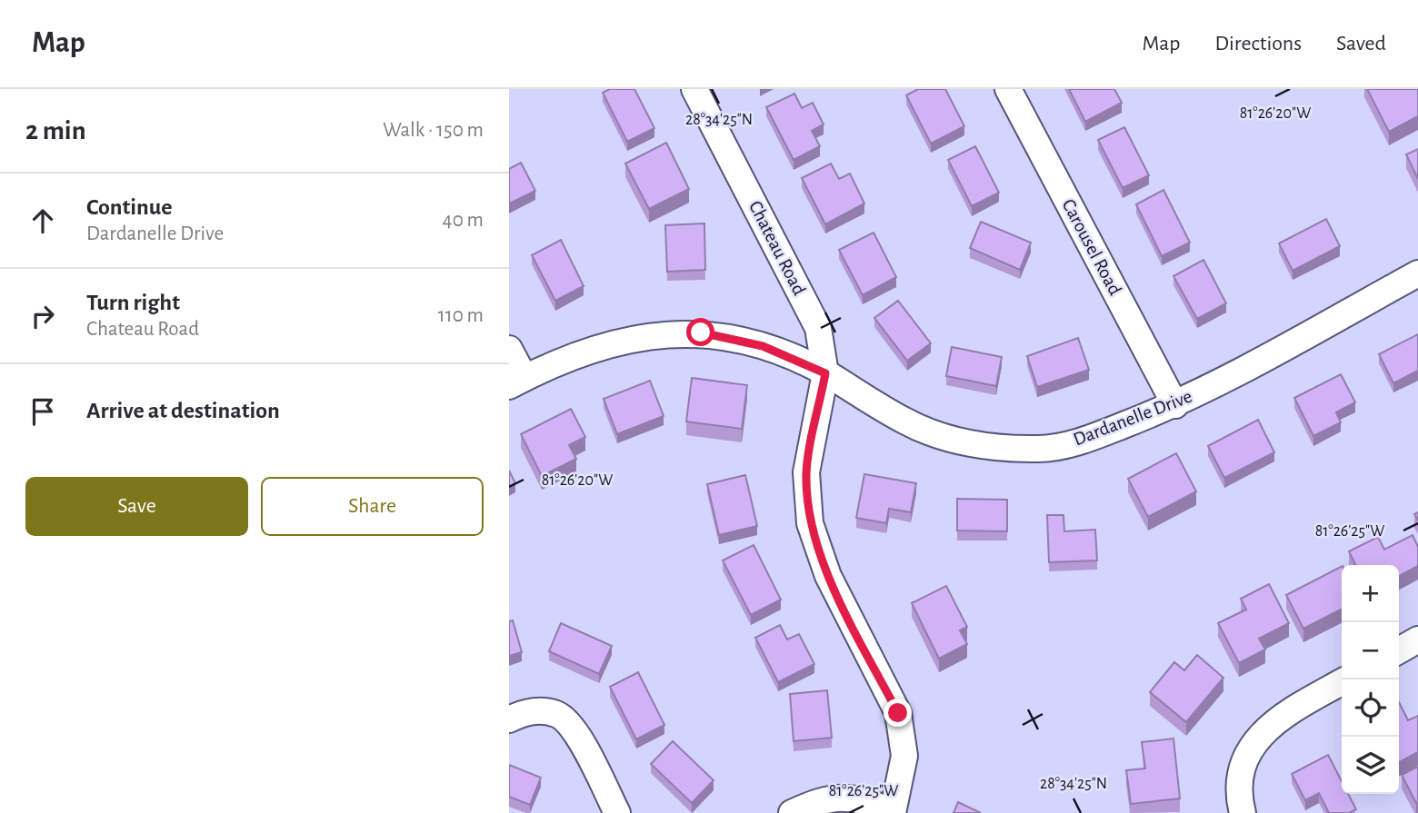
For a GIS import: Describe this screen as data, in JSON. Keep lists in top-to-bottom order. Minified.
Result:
{"streets":{"street":["Carousel Road","Chateau Road","Dardanelle Drive"]},"crossings":[["Carousel Road","Dardanelle Drive"],["Chateau Road","Dardanelle Drive"]],"page":{"header":"Map","nav":["Map","Directions","Saved"],"heading":["2 min","Walk · 150 m"],"list":[["Continue","Dardanelle Drive","40 m"],["Turn right","Chateau Road","110 m"],"Arrive at destination"],"buttons":["Save","Share"],"map_buttons":["+","−"]},"coordinates":["81°26'20\"W","28°34'25\"N","81°26'25\"W"]}
